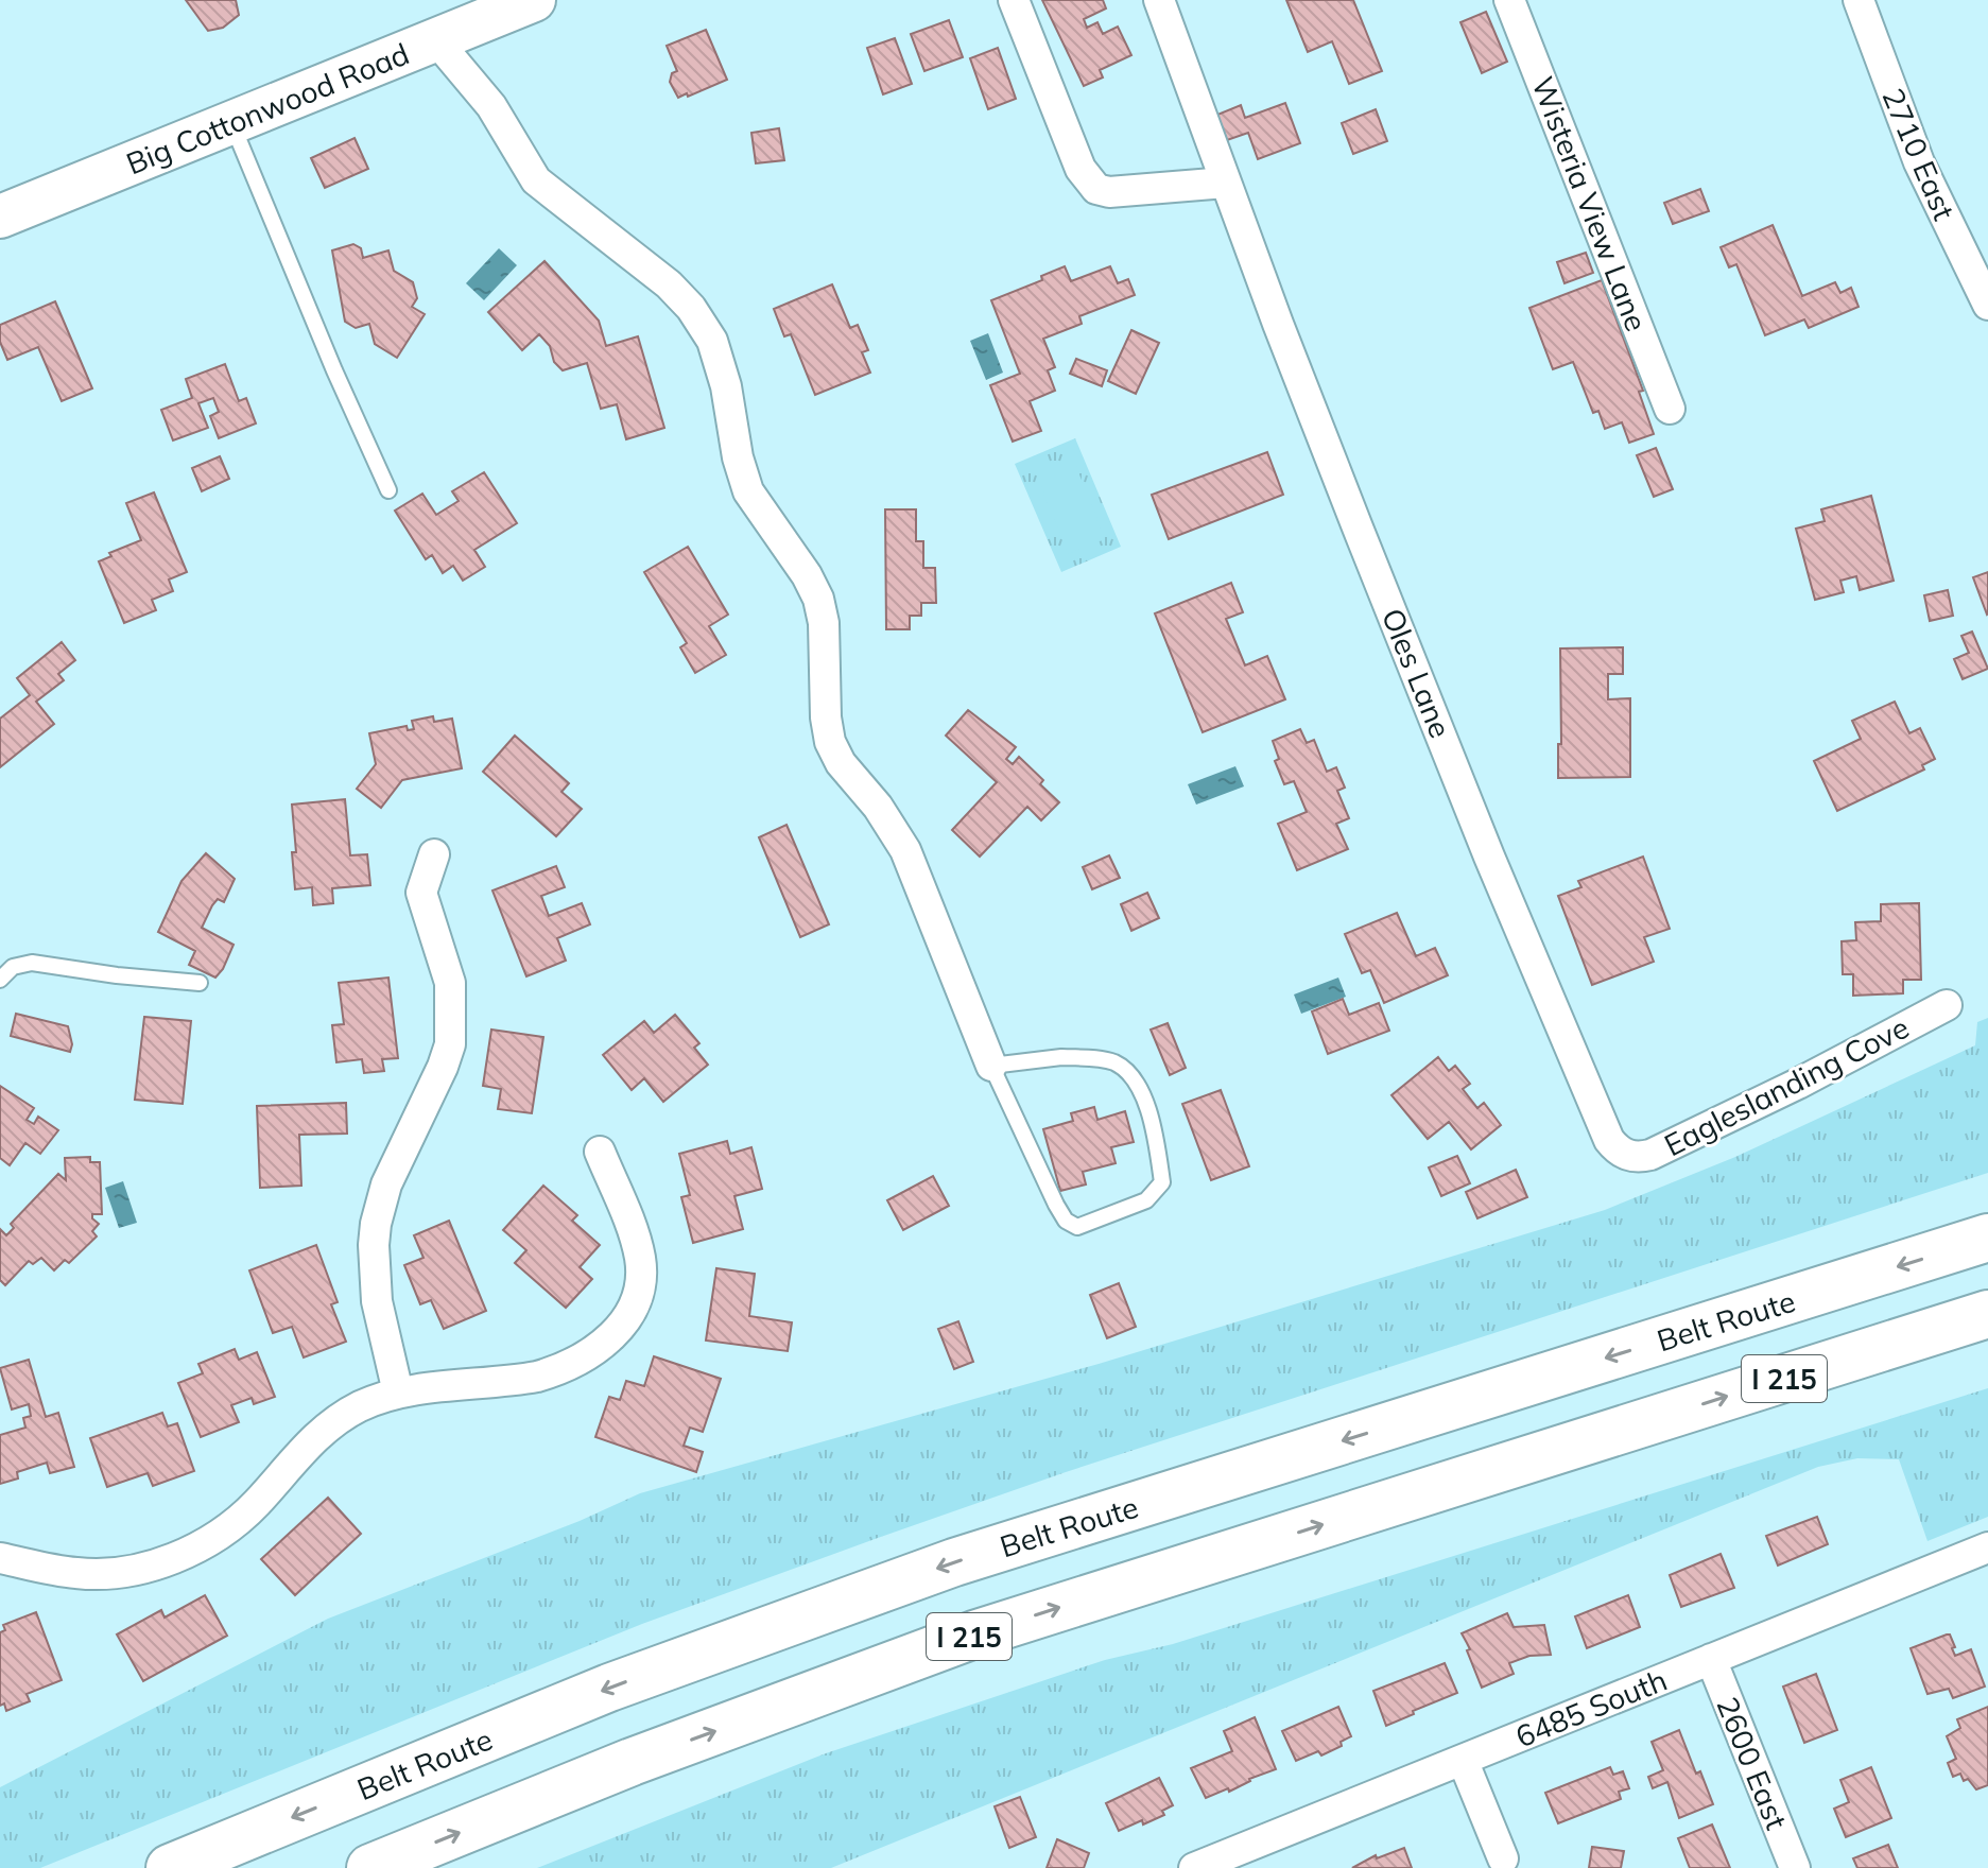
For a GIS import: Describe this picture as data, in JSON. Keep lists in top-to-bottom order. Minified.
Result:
{"streets":{"highway":["Belt Route","I 215"],"main road":["Big Cottonwood Road"],"street":["2710 East","Wisteria View Lane","Oles Lane","Eagleslanding Cove","6485 South","2600 East"]},"crossings":[["Oles Lane","Eagleslanding Cove"],["6485 South","2600 East"]]}
